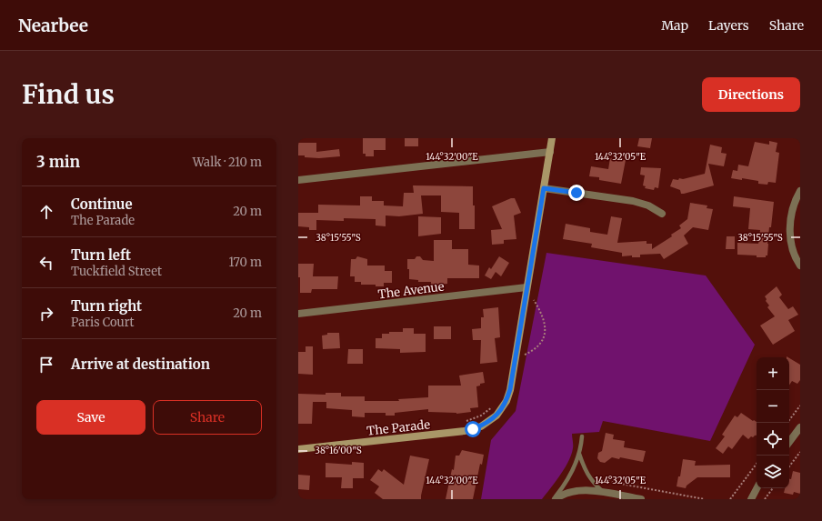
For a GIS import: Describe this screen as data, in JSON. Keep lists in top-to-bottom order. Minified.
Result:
{"streets":{"main road":["The Parade"],"street":["The Avenue"]},"page":{"header":"Nearbee","nav":["Map","Layers","Share"],"buttons":["Directions",["Save","Share"]],"title":"Find us","heading":["3 min","Walk · 210 m"],"list":[["Continue","The Parade","20 m"],["Turn left","Tuckfield Street","170 m"],["Turn right","Paris Court","20 m"],"Arrive at destination"],"map_buttons":["+","−"]},"coordinates":["144°32'00\"E","144°32'05\"E","38°15'55\"S","38°16'00\"S"]}
